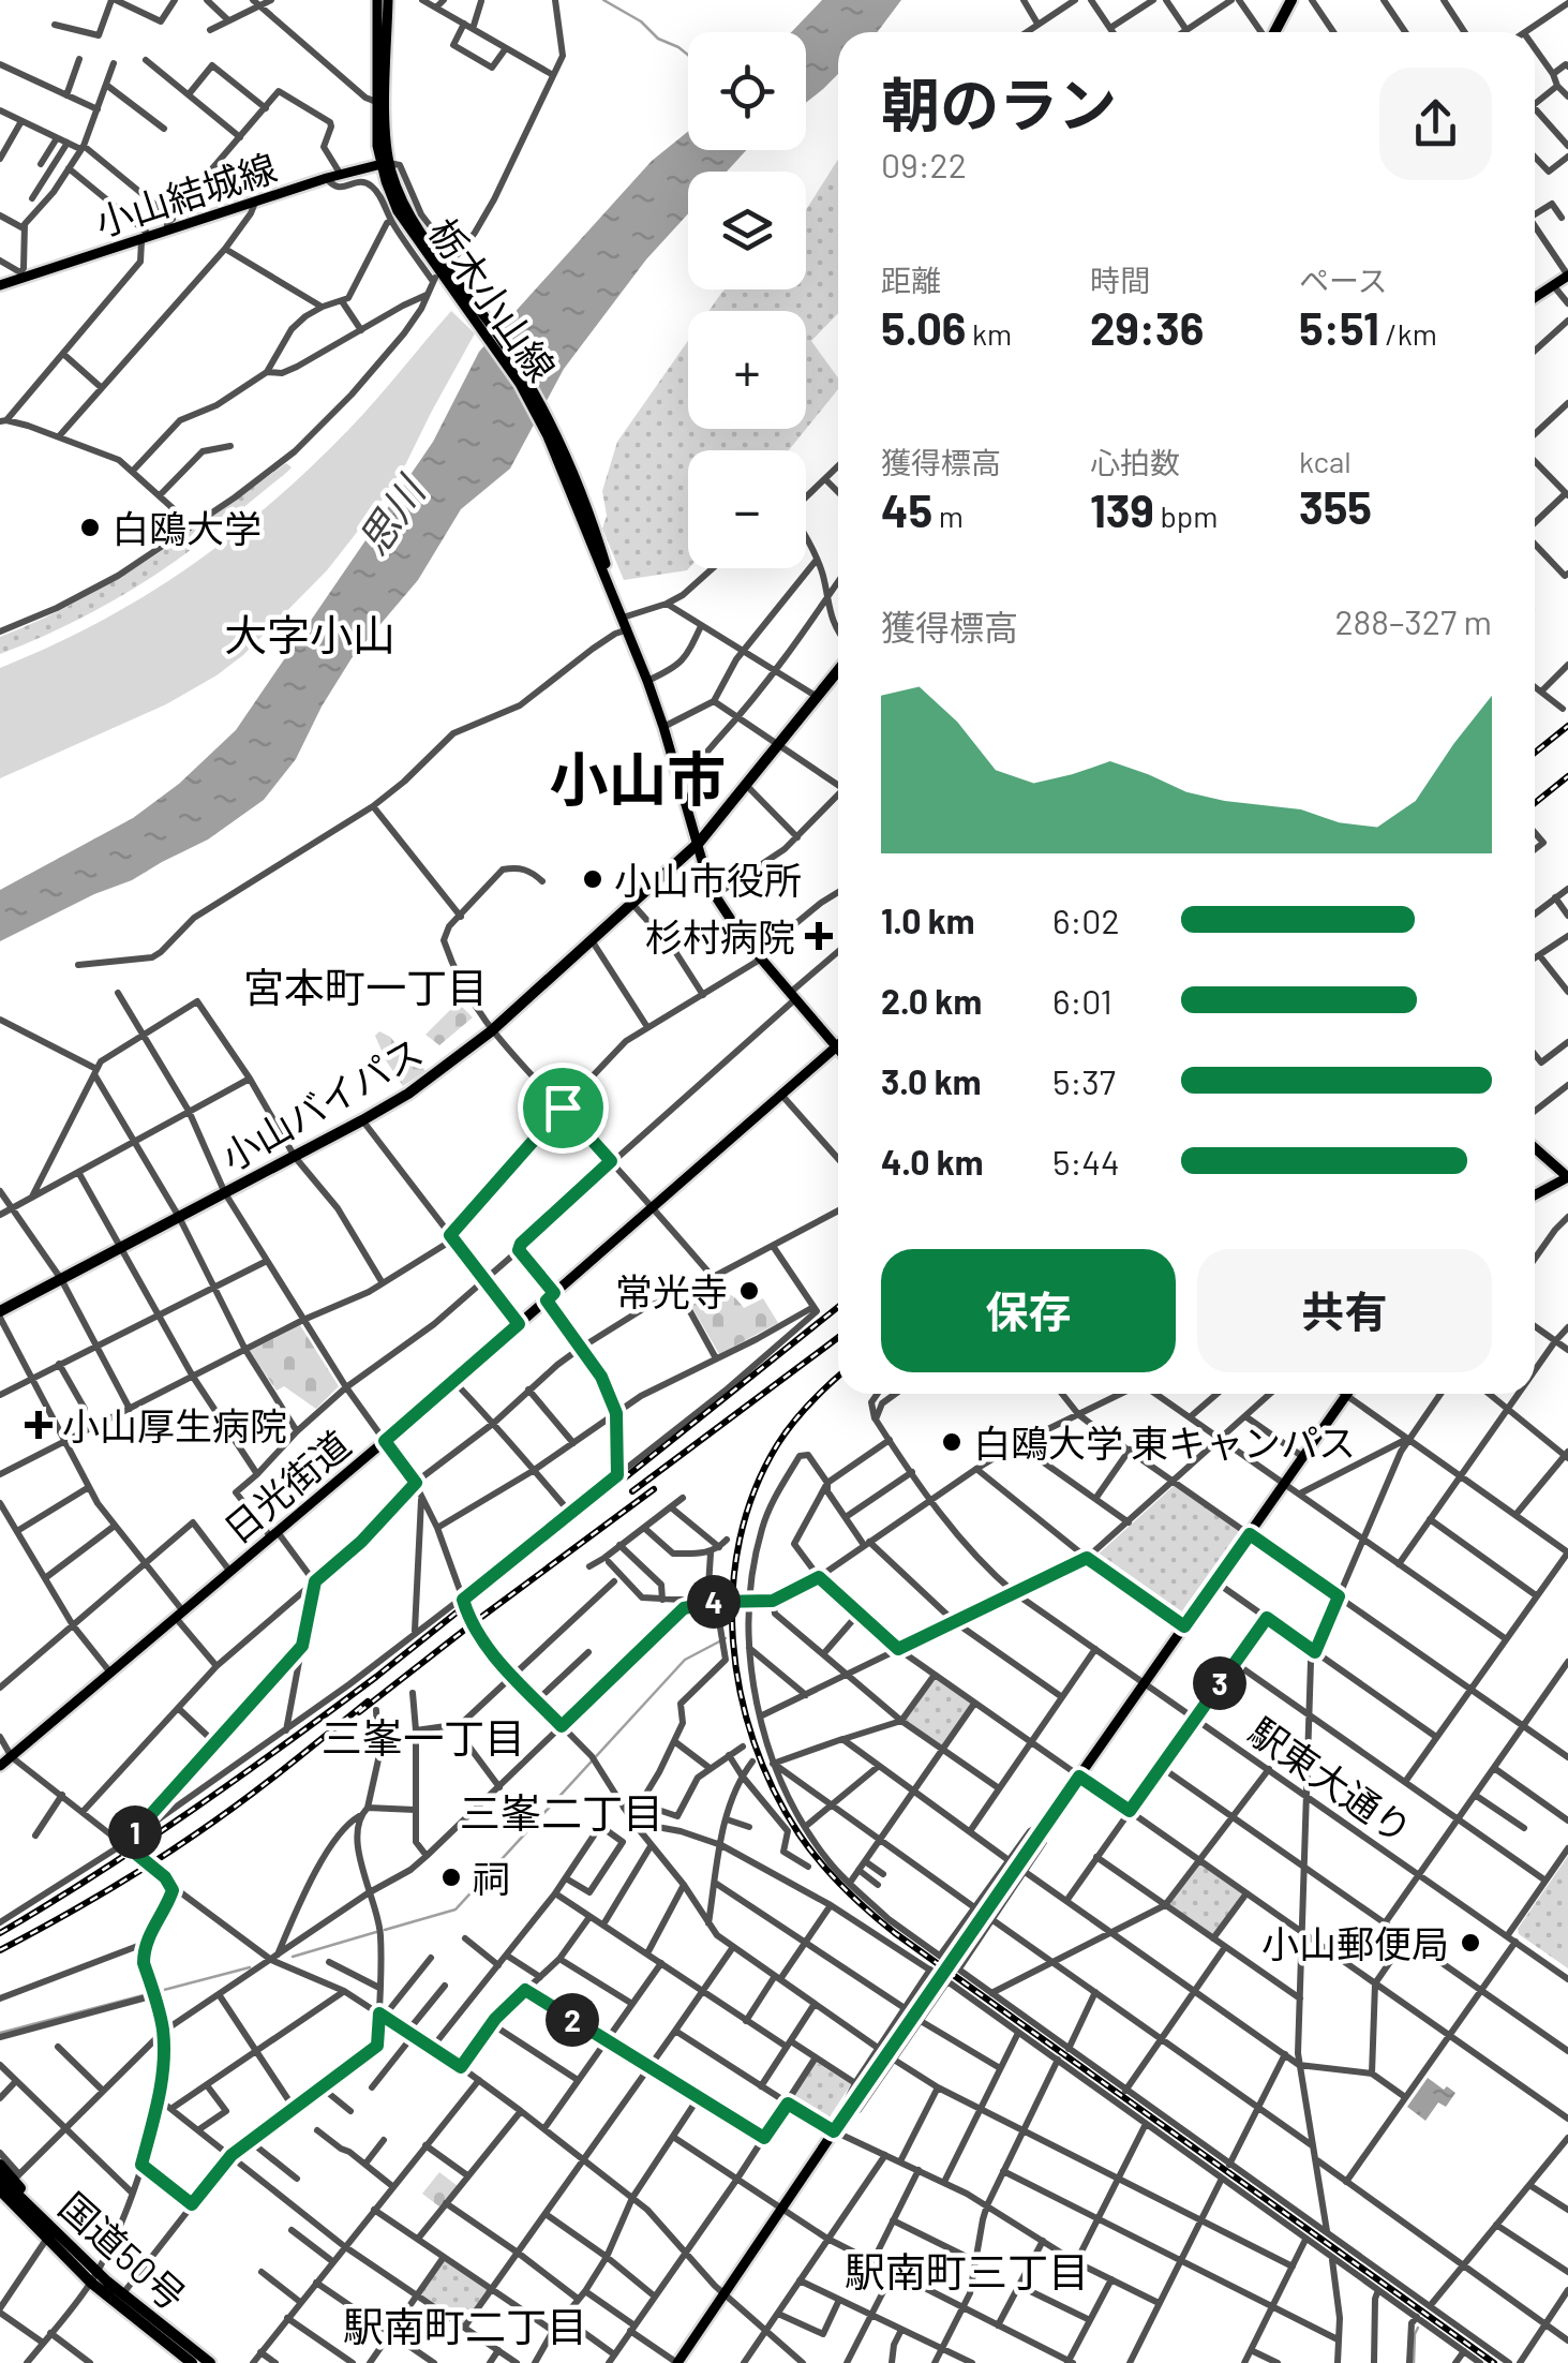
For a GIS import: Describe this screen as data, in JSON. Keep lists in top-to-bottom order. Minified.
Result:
{"streets":{"highway":["小山バイパス","国道50号"],"main road":["小山結城線","栃木小山線","日光街道"],"street":["駅東大通り"]},"crossings":[["小山結城線","栃木小山線"],["栃木小山線","小山バイパス"],["栃木小山線","日光街道"]],"districts":["大字小山","小山市","宮本町一丁目","三峯一丁目","三峯二丁目","駅南町三丁目","駅南町二丁目"],"water":["思川"],"places":{"other":["白鴎大学","小山市役所","常光寺","白鴎大学 東キャンパス","祠","小山郵便局"],"health":["杉村病院","小山厚生病院"]},"page":{"map_buttons":["+","−"],"heading":["朝のラン","09:22"],"stats":[["距離","5.06 km"],["時間","29:36"],["ペース","5:51 /km"],["獲得標高","45 m"],["心拍数","139 bpm"],["kcal","355"]],"chart":["獲得標高","288–327 m"],"list":[{"name":"1.0 km","note":"6:02"},{"name":"2.0 km","note":"6:01"},{"name":"3.0 km","note":"5:37"},{"name":"4.0 km","note":"5:44"}],"buttons":["保存","共有"],"pins":["4","3","1","2"]}}
